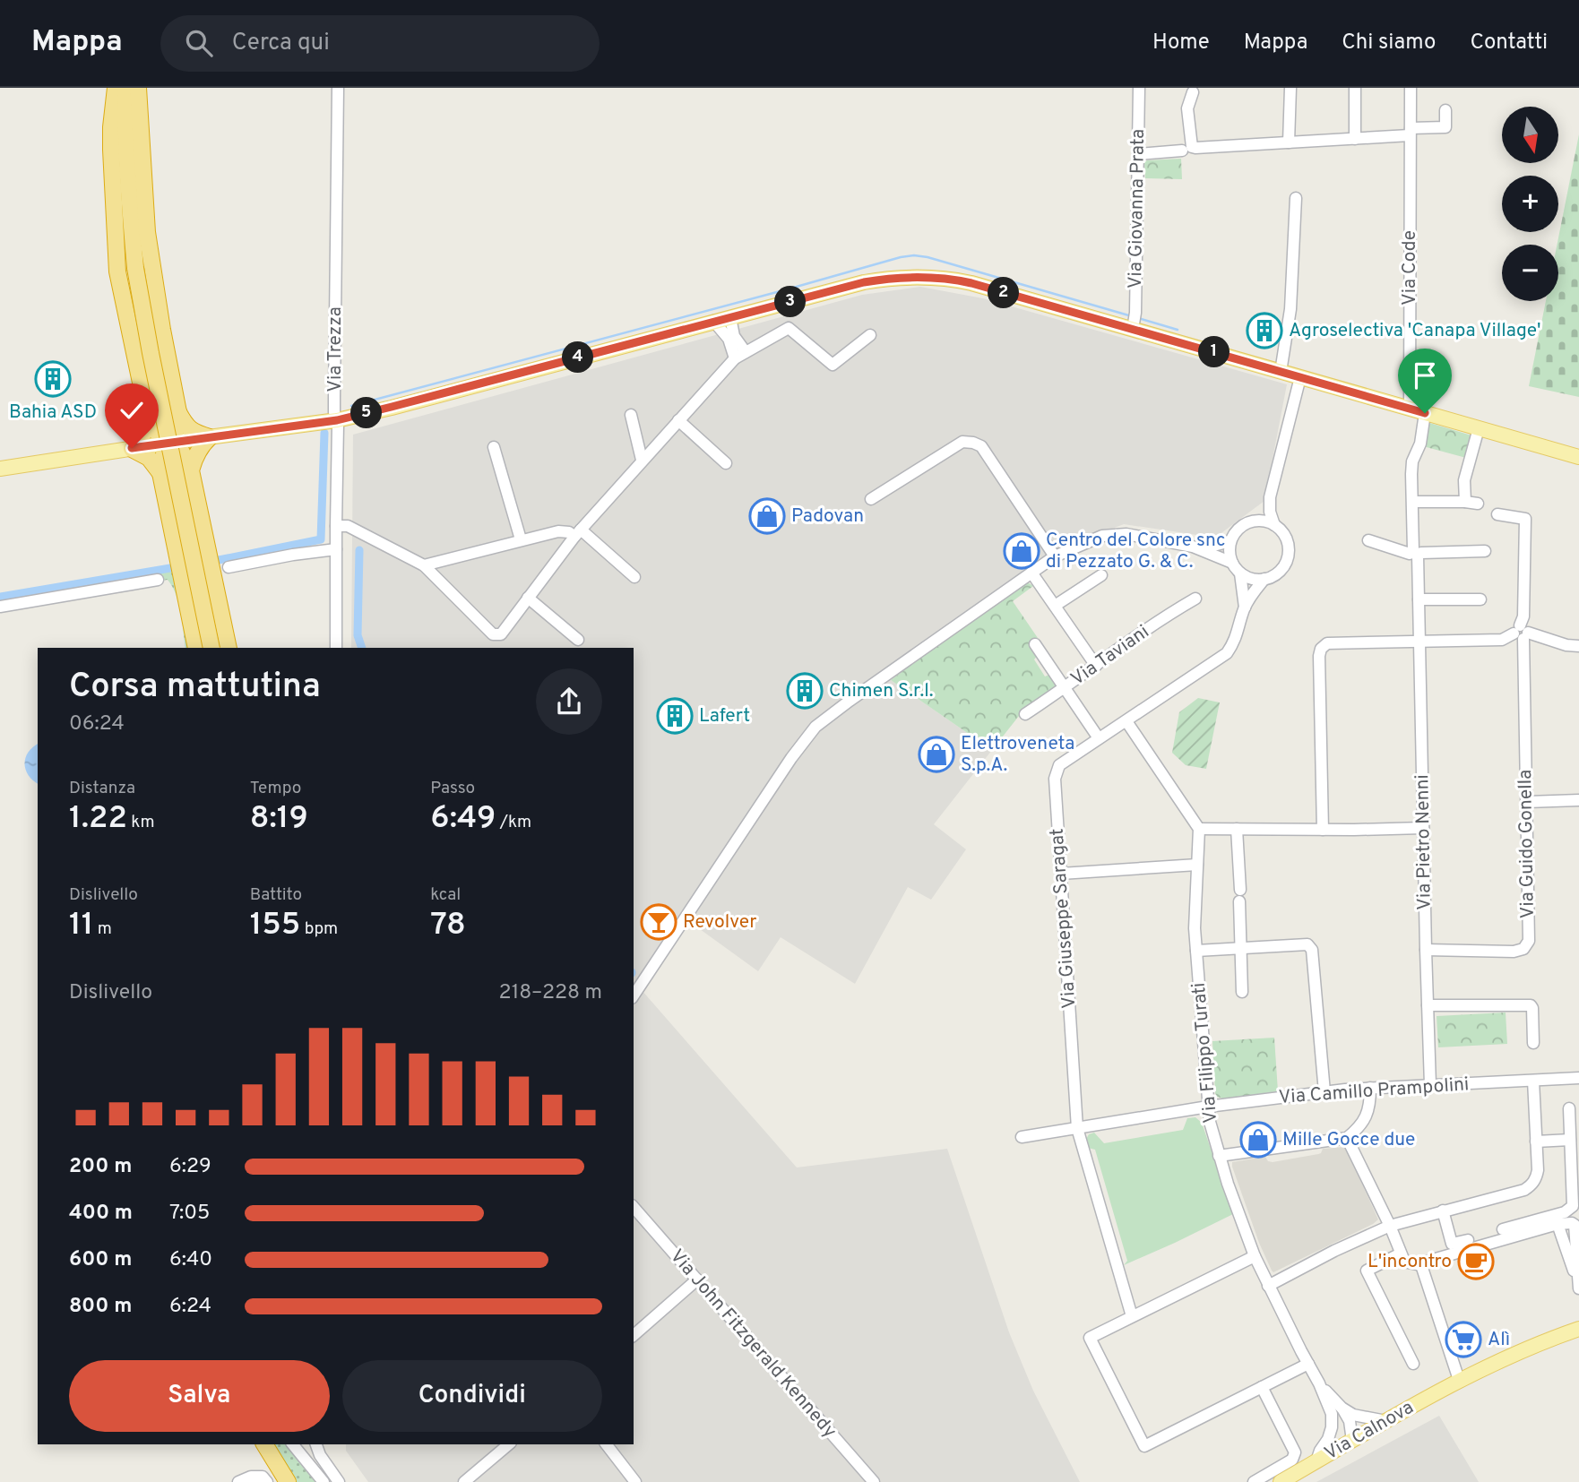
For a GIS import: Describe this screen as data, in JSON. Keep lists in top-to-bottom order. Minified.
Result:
{"streets":{"main road":["Via Calnova"],"street":["Via Giovanna Prata","Via Code","Via Trezza","Via Taviani","Via Pietro Nenni","Via Guido Gonella","Via Giuseppe Saragat","Via Filippo Turati","Via Camillo Prampolini","Via John Fitzgerald Kennedy"]},"crossings":[["Via Pietro Nenni","Via Guido Gonella"],["Via Pietro Nenni","Via Camillo Prampolini"],["Via Giuseppe Saragat","Via Camillo Prampolini"],["Via Filippo Turati","Via Camillo Prampolini"],["Via Filippo Turati","Via Calnova"]],"places":{"building":["Agroselectiva 'Canapa Village'","Bahia ASD","Chimen S.r.l.","Lafert"],"shop":["Padovan","Centro del Colore snc di Pezzato G. & C.","Elettroveneta S.p.A.","Mille Gocce due"],"bar":["Revolver"],"cafe":["L'incontro"],"supermarket":["Alì"]},"north":"bottom","page":{"header":"Mappa","search":"Cerca qui","nav":["Home","Mappa","Chi siamo","Contatti"],"map_buttons":["+","−"],"pins":["2","3","1","4","5"],"heading":["Corsa mattutina","06:24"],"stats":[["Distanza","1.22 km"],["Tempo","8:19"],["Passo","6:49 /km"],["Dislivello","11 m"],["Battito","155 bpm"],["kcal","78"]],"chart":["Dislivello","218–228 m"],"list":[{"name":"200 m","note":"6:29"},{"name":"400 m","note":"7:05"},{"name":"600 m","note":"6:40"},{"name":"800 m","note":"6:24"}],"buttons":["Salva","Condividi"]}}
